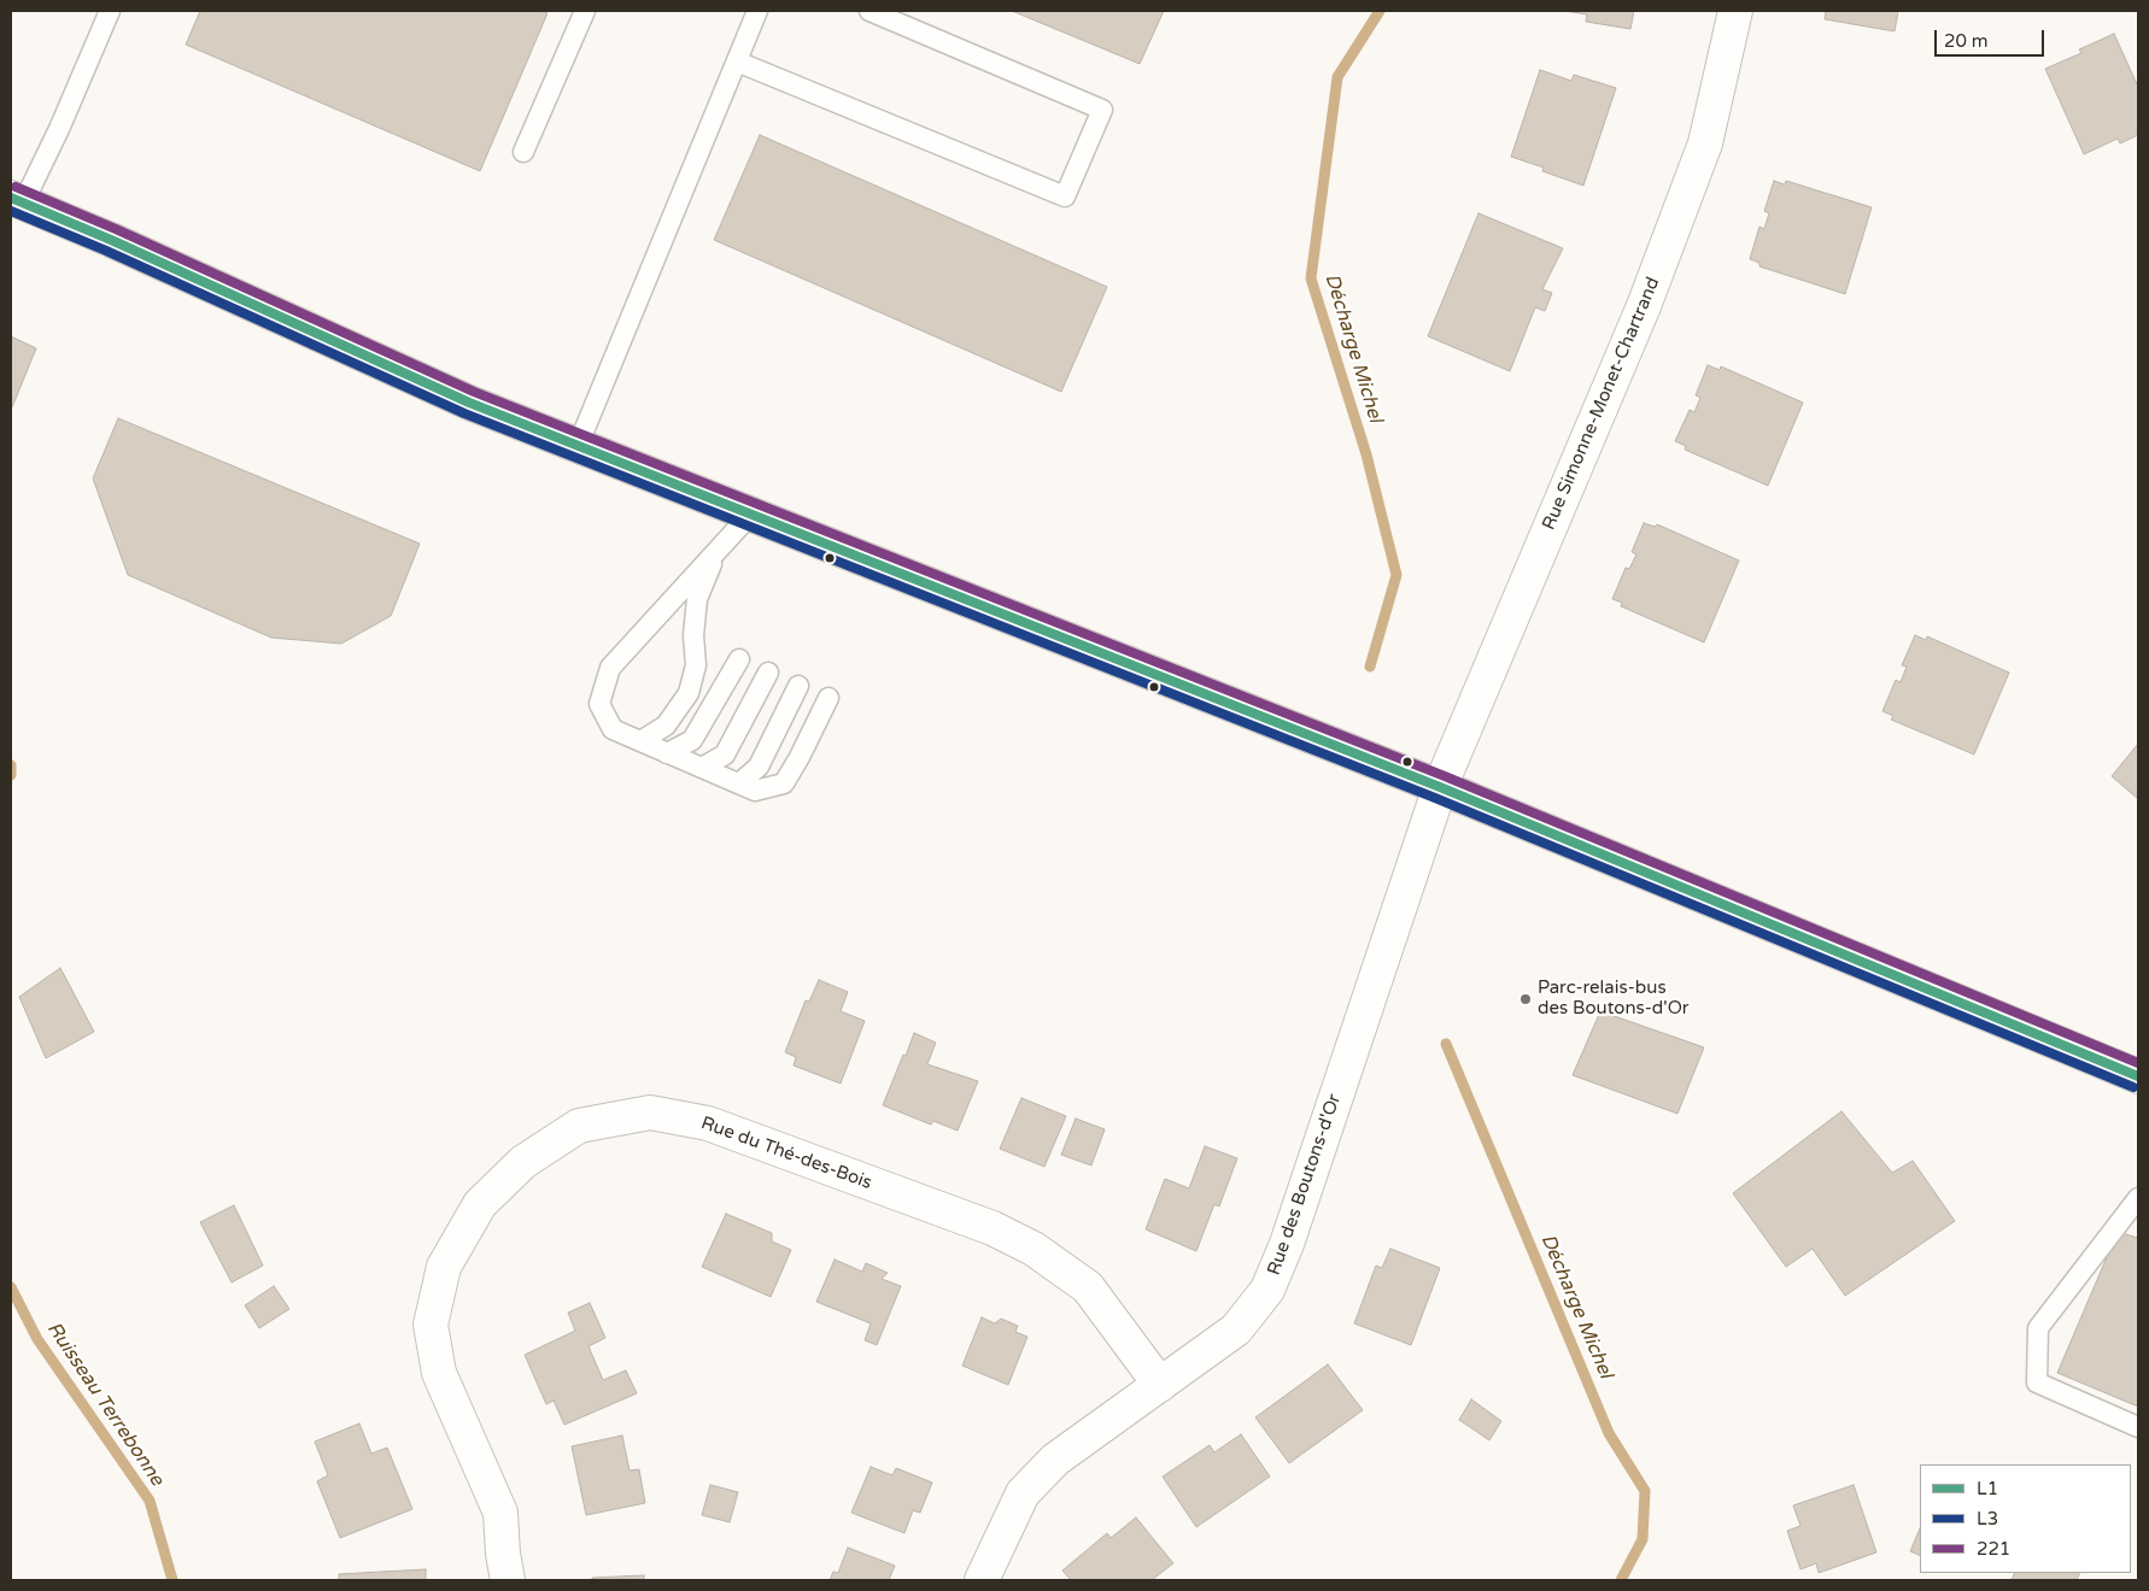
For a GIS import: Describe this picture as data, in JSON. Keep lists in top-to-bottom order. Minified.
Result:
{"streets":{"street":["Rue Simonne-Monet-Chartrand","Rue du Thé-des-Bois","Rue des Boutons-d'Or"]},"crossings":[["Rue Simonne-Monet-Chartrand","Rue des Boutons-d'Or"],["Rue du Thé-des-Bois","Rue des Boutons-d'Or"]],"water":["Décharge Michel","Ruisseau Terrebonne"],"places":["Parc-relais-bus des Boutons-d'Or"],"lines":["transit line 221","transit line L1","transit line L3"],"legend":["L1","L3","221"],"scale_bar":"20 m"}
